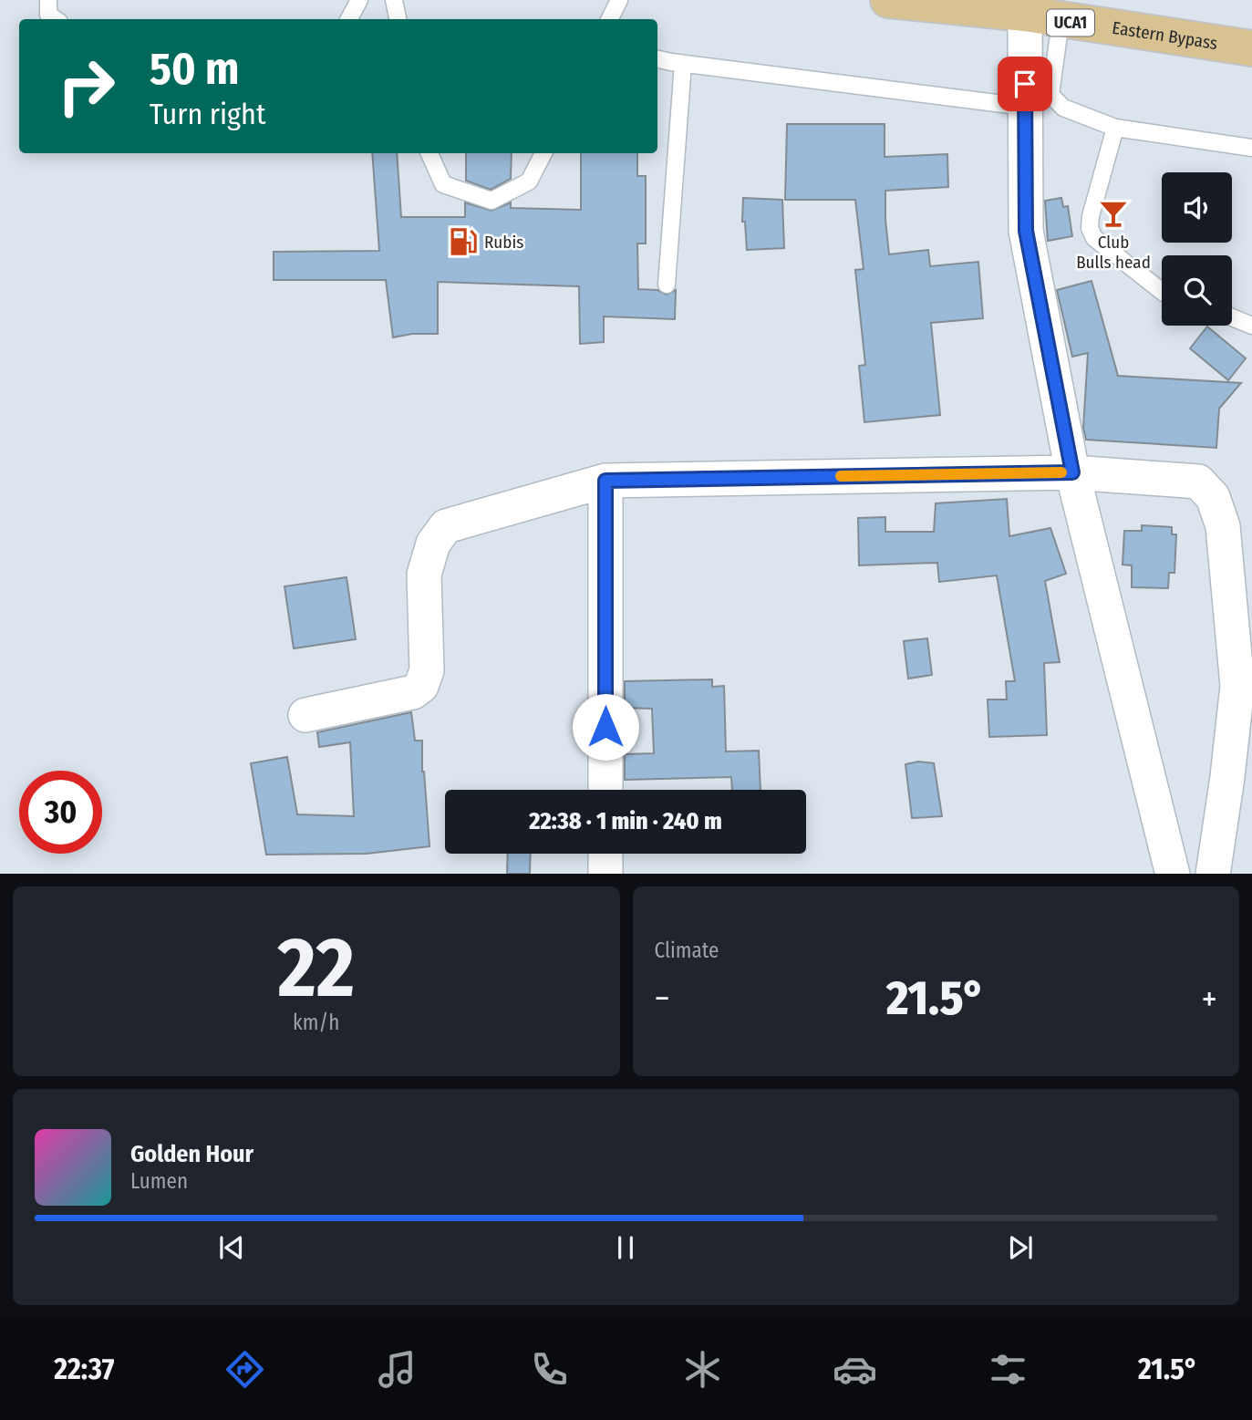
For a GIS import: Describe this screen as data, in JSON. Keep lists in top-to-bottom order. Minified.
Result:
{"streets":{"main road":["UCA1","Eastern Bypass"]},"places":{"bar":["Club Bulls head"],"fuel station":["Rubis"]},"page":{"turn":["50 m","Turn right"],"limit":"30","trip":"22:38 · 1 min · 240 m","tile":[["22","km/h"],"Climate"],"heat":["−","21.5°","+"],"song":["Golden Hour","Lumen"],"tabs":["22:37","21.5°"]}}
